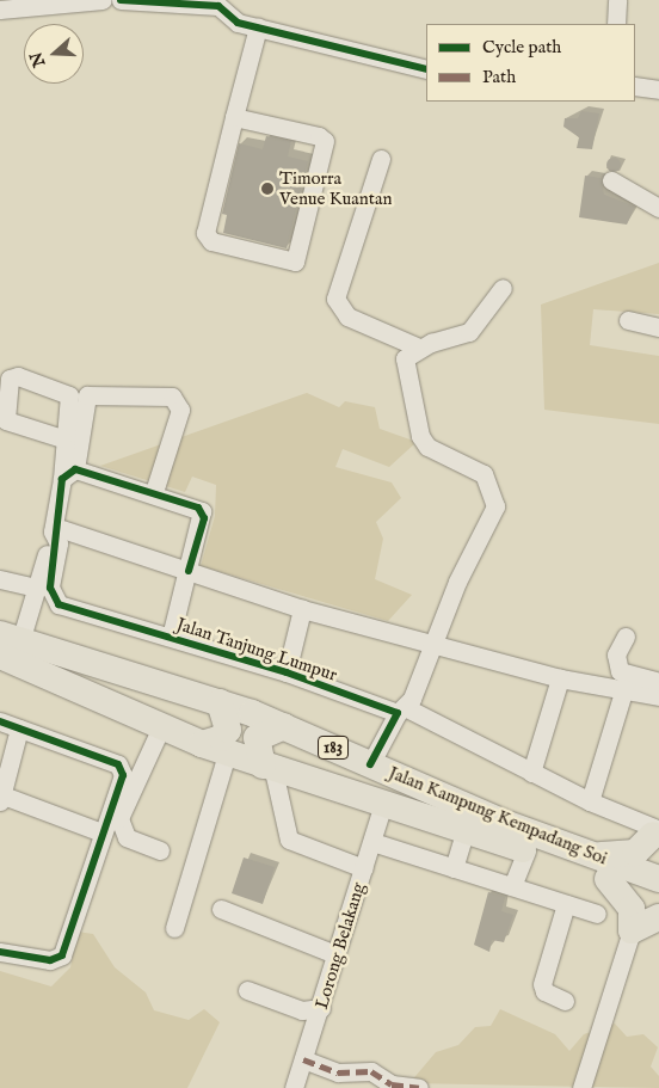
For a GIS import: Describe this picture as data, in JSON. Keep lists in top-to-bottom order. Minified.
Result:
{"streets":{"highway":["183","Jalan Kampung Kempadang Soi"],"street":["Jalan Tanjung Lumpur","Lorong Belakang"]},"crossings":[["Jalan Kampung Kempadang Soi","Lorong Belakang"]],"places":["Timorra Venue Kuantan"],"legend":["Cycle path","Path"],"north":"left"}
